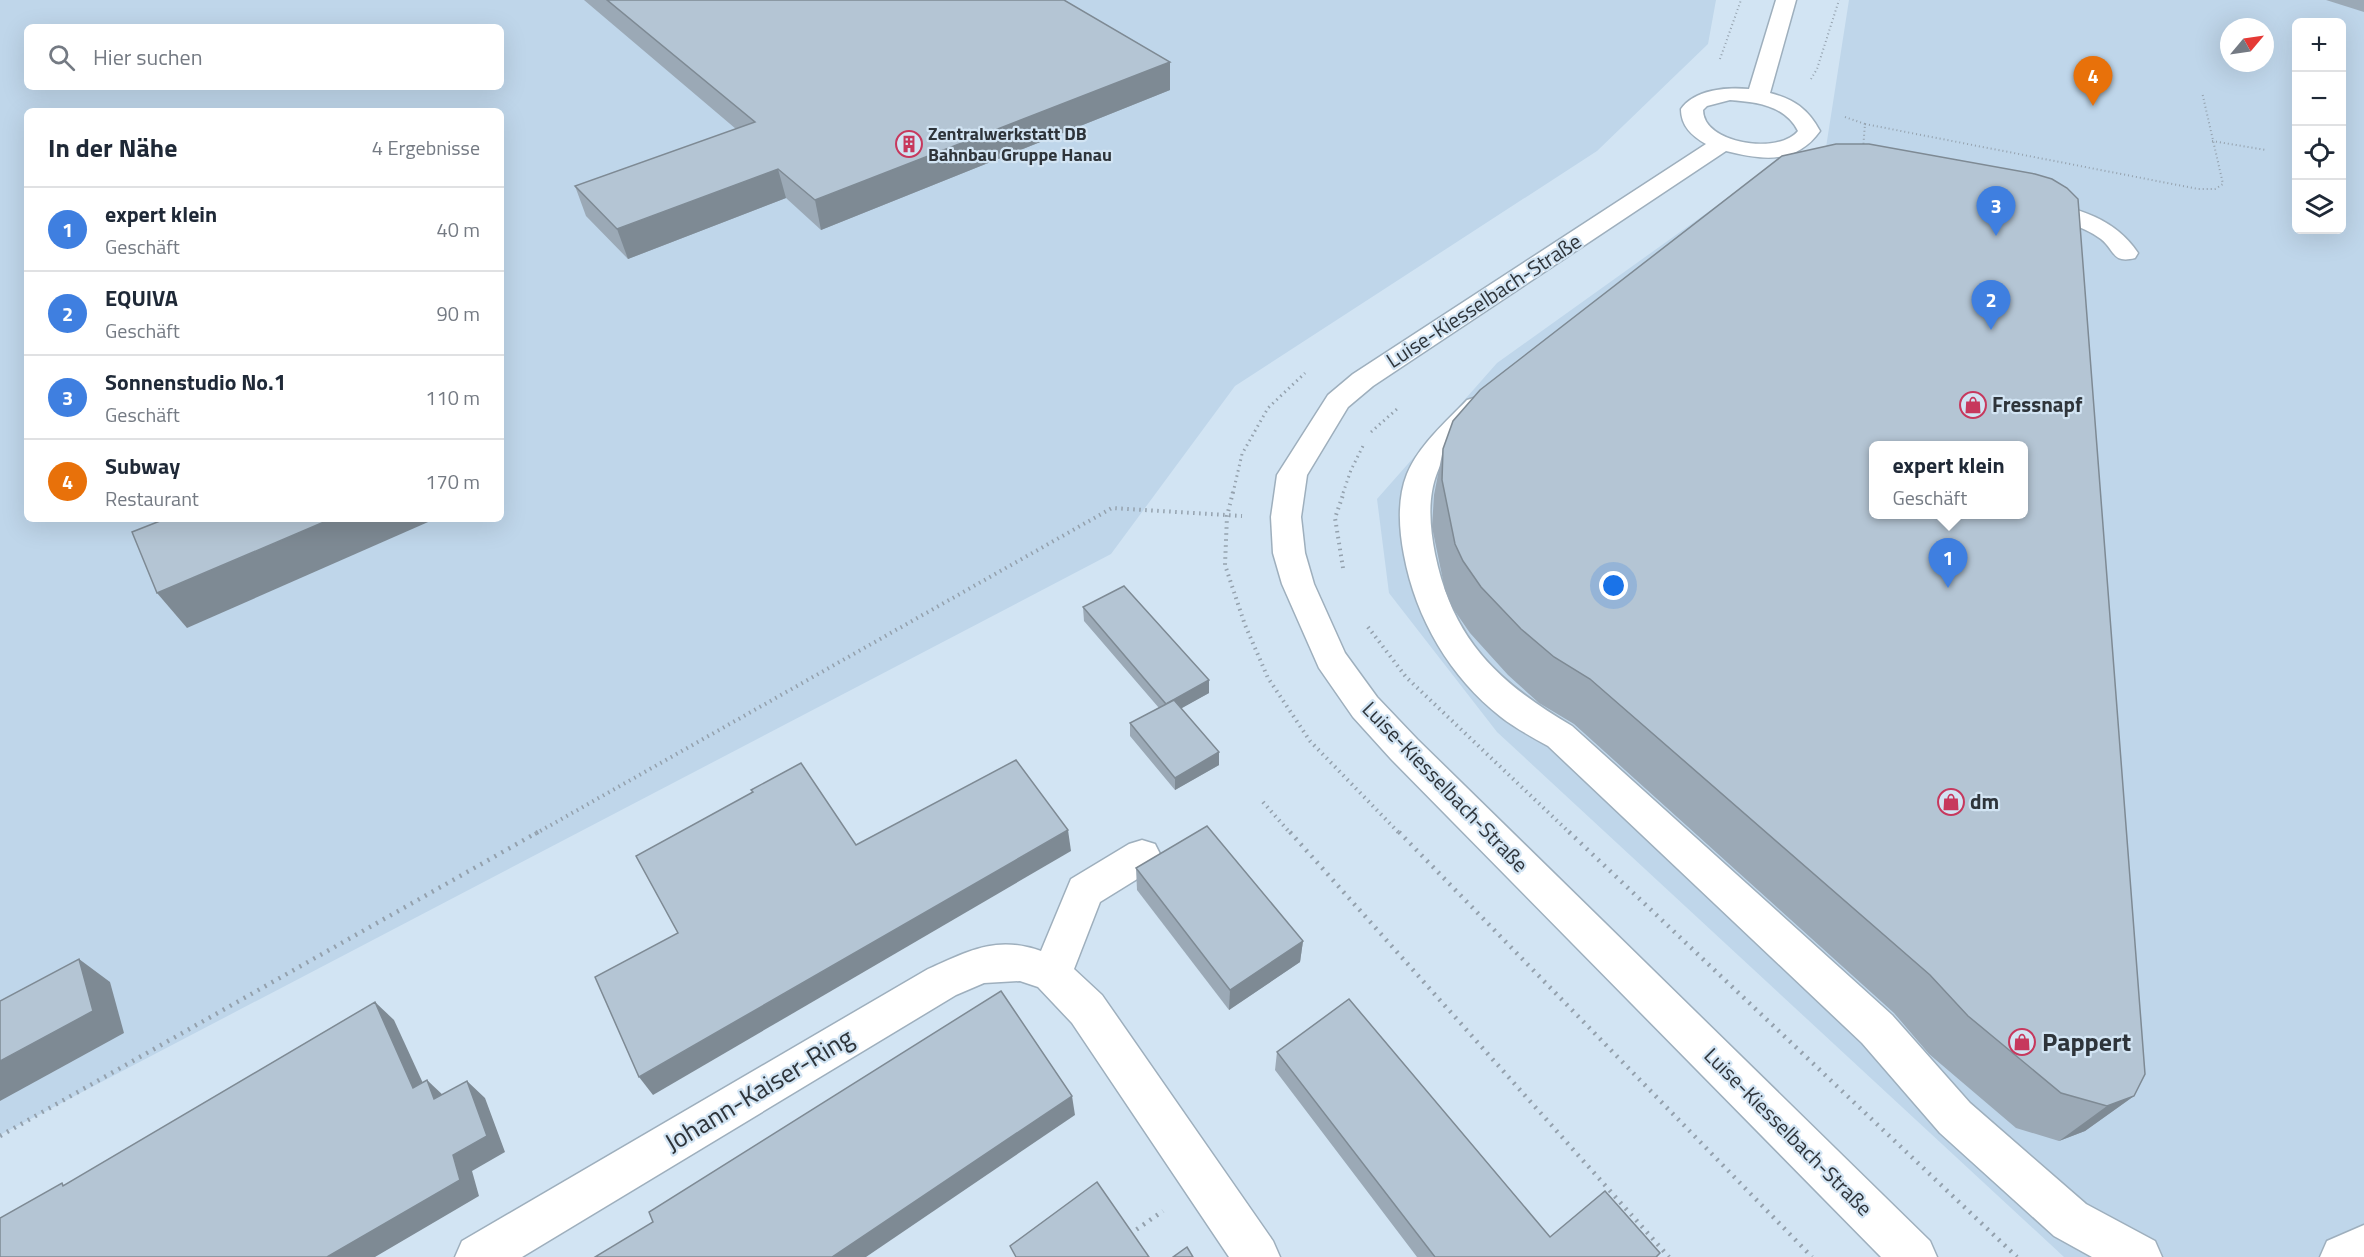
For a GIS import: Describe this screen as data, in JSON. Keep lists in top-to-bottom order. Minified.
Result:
{"streets":{"street":["Luise-Kiesselbach-Straße","Johann-Kaiser-Ring"]},"places":{"building":["Zentralwerkstatt DB Bahnbau Gruppe Hanau"],"shop":["Fressnapf","dm","Pappert"]},"north":"top right","page":{"map_buttons":["+","−"],"search":"Hier suchen","pins":["4","3","2","1"],"heading":["In der Nähe","4 Ergebnisse"],"list":[{"mark":"1","name":"expert klein","note":"Geschäft","value":"40 m"},{"mark":"2","name":"EQUIVA","note":"Geschäft","value":"90 m"},{"mark":"3","name":"Sonnenstudio No.1","note":"Geschäft","value":"110 m"},{"mark":"4","name":"Subway","note":"Restaurant","value":"170 m"}],"popup":["expert klein","Geschäft"]}}
